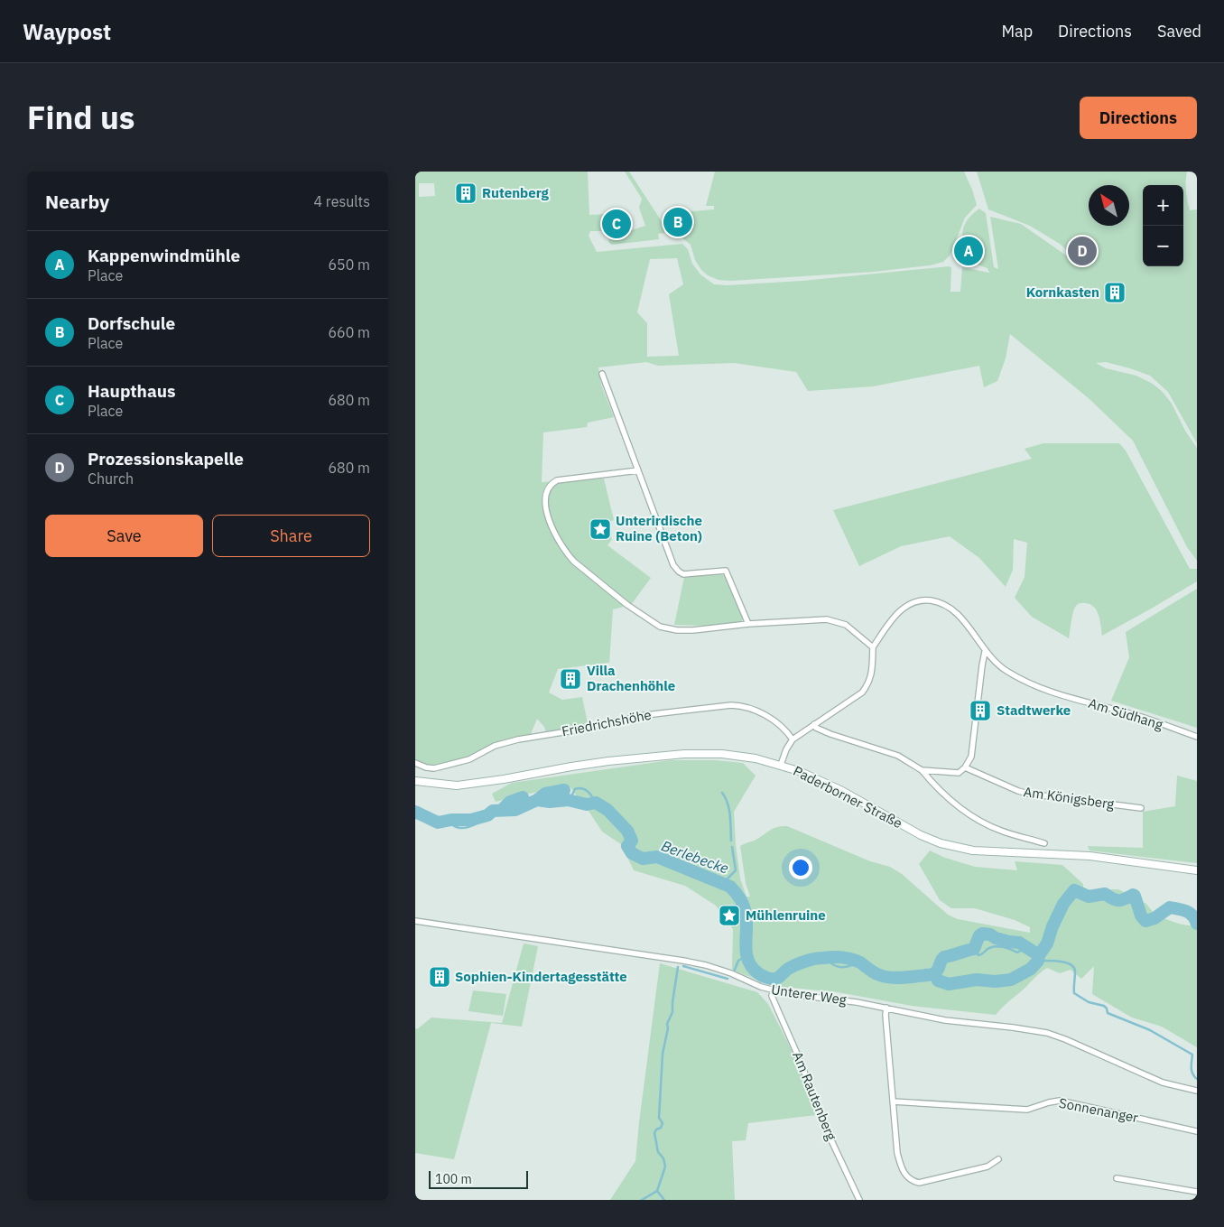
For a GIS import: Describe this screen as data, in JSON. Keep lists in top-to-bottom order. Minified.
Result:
{"streets":{"main road":["Paderborner Straße"],"street":["Am Südhang","Friedrichshöhe","Am Königsberg","Unterer Weg","Am Rautenberg","Sonnenanger"]},"crossings":[["Unterer Weg","Am Rautenberg"]],"water":["Berlebecke"],"places":{"building":["Rutenberg","Kornkasten","Villa Drachenhöhle","Stadtwerke","Sophien-Kindertagesstätte"],"place":["Unterirdische Ruine (Beton)","Mühlenruine"]},"scale_bar":"100 m","north":"top left","page":{"header":"Waypost","nav":["Map","Directions","Saved"],"title":"Find us","buttons":["Directions",["Save","Share"]],"heading":["Nearby","4 results"],"map_buttons":["+","−"],"pins":["B","C","A","D"],"list":[{"mark":"A","name":"Kappenwindmühle","note":"Place","value":"650 m"},{"mark":"B","name":"Dorfschule","note":"Place","value":"660 m"},{"mark":"C","name":"Haupthaus","note":"Place","value":"680 m"},{"mark":"D","name":"Prozessionskapelle","note":"Church","value":"680 m"}],"scale":"100 m"}}
